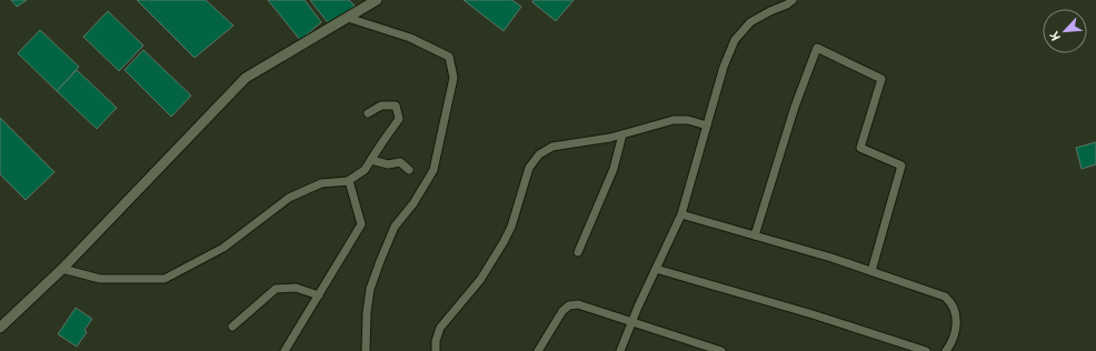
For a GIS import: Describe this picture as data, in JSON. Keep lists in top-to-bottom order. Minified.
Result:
{"north":"bottom left"}
